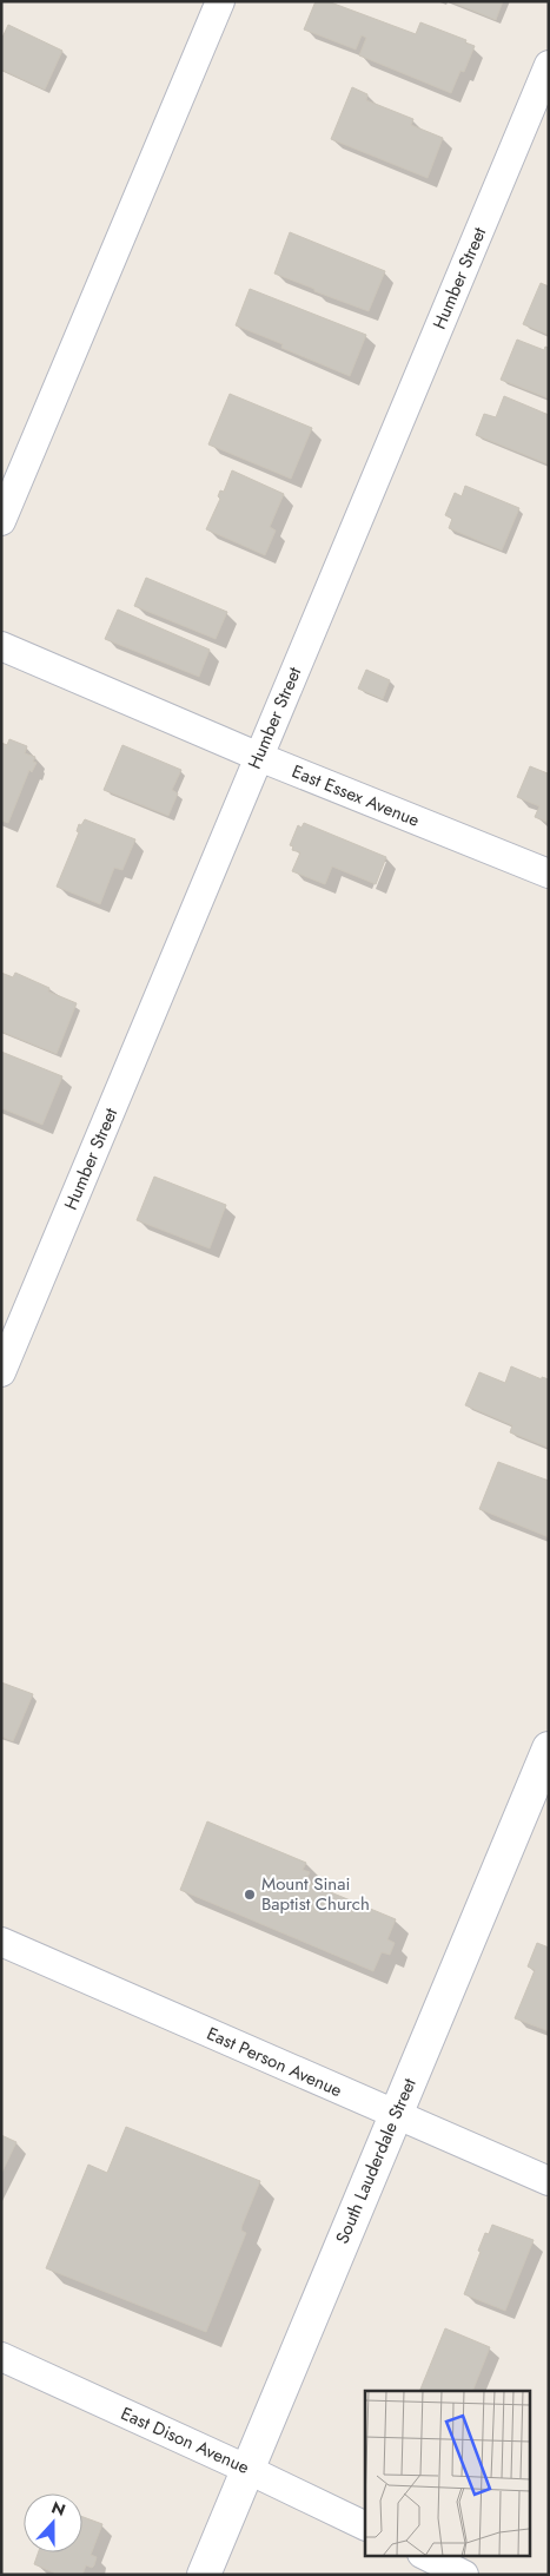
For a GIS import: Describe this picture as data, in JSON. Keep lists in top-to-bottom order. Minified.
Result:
{"streets":{"street":["Humber Street","East Essex Avenue","East Person Avenue","South Lauderdale Street","East Dison Avenue"]},"crossings":[["Humber Street","East Essex Avenue"],["East Person Avenue","South Lauderdale Street"],["South Lauderdale Street","East Dison Avenue"]],"places":["Mount Sinai Baptist Church"],"north":"top"}
